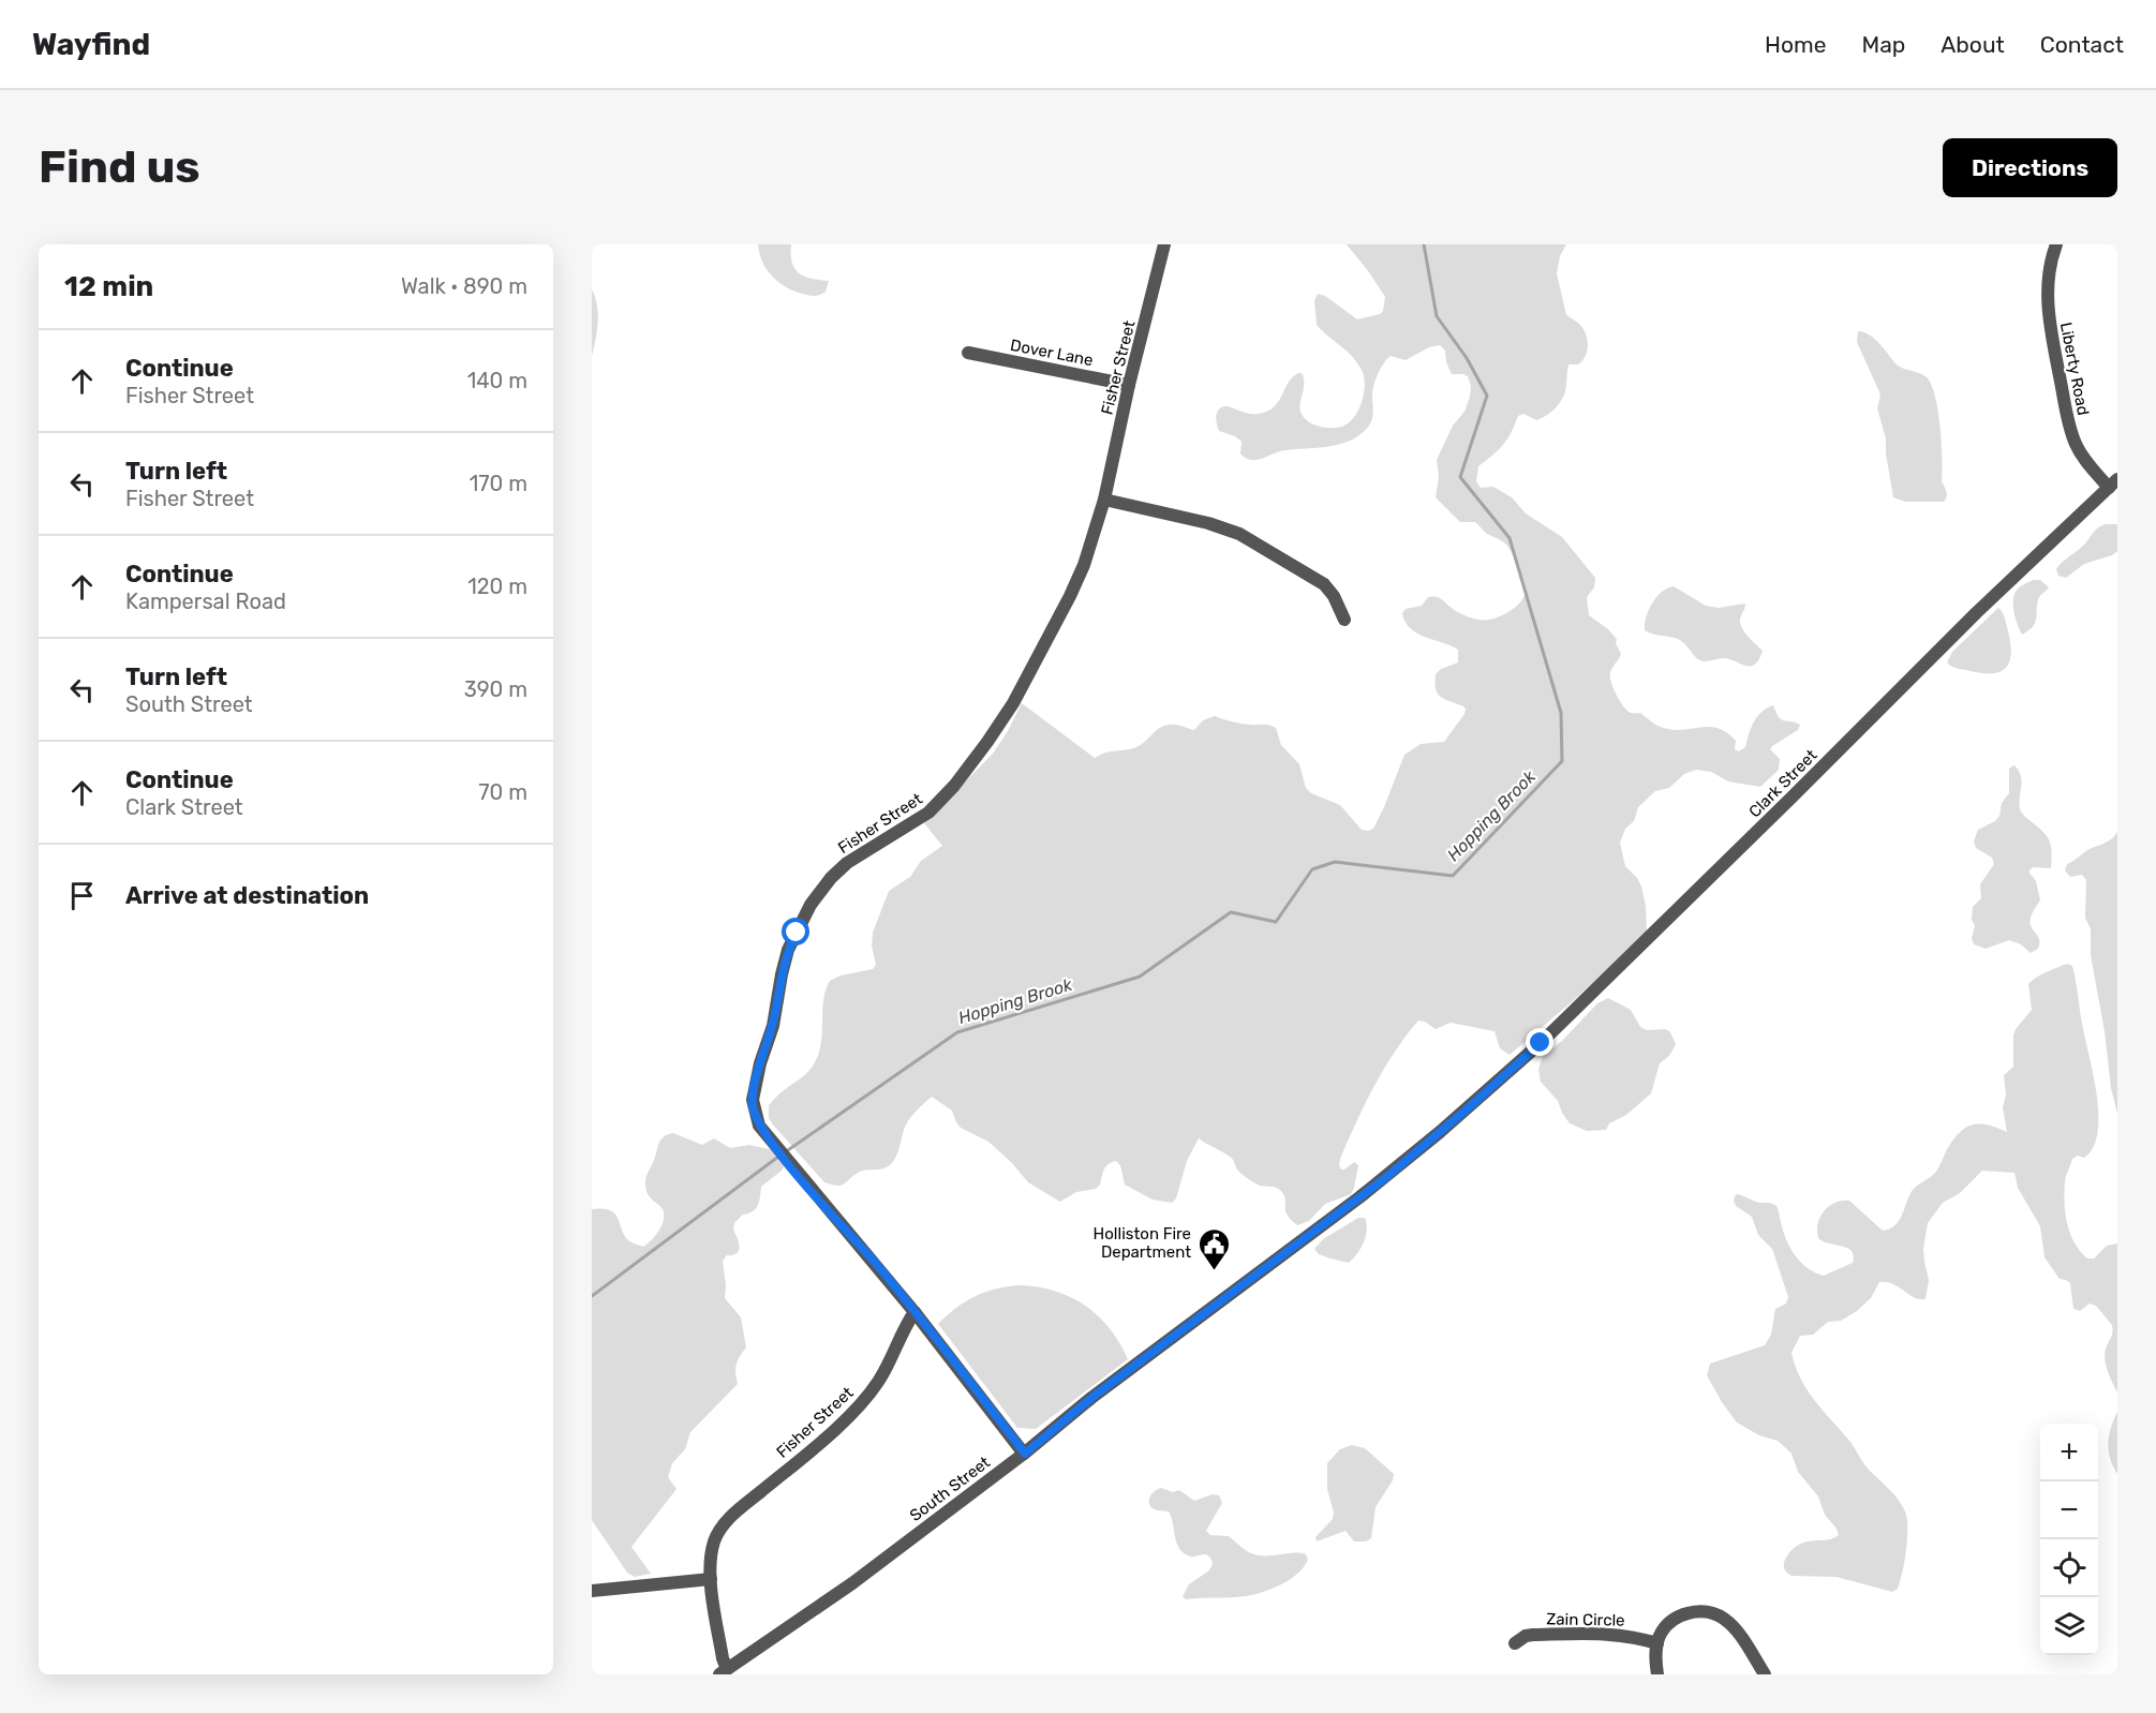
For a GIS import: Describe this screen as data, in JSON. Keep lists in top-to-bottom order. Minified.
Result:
{"streets":{"street":["Dover Lane","Fisher Street","Liberty Road","Clark Street","South Street","Zain Circle"]},"crossings":[["Dover Lane","Fisher Street"],["Fisher Street","South Street"],["Liberty Road","Clark Street"],["Clark Street","South Street"]],"water":["Hopping Brook"],"places":{"public building":["Holliston Fire Department"]},"page":{"header":"Wayfind","nav":["Home","Map","About","Contact"],"buttons":"Directions","title":"Find us","heading":["12 min","Walk · 890 m"],"list":[["Continue","Fisher Street","140 m"],["Turn left","Fisher Street","170 m"],["Continue","Kampersal Road","120 m"],["Turn left","South Street","390 m"],["Continue","Clark Street","70 m"],"Arrive at destination"],"map_buttons":["+","−"]}}
